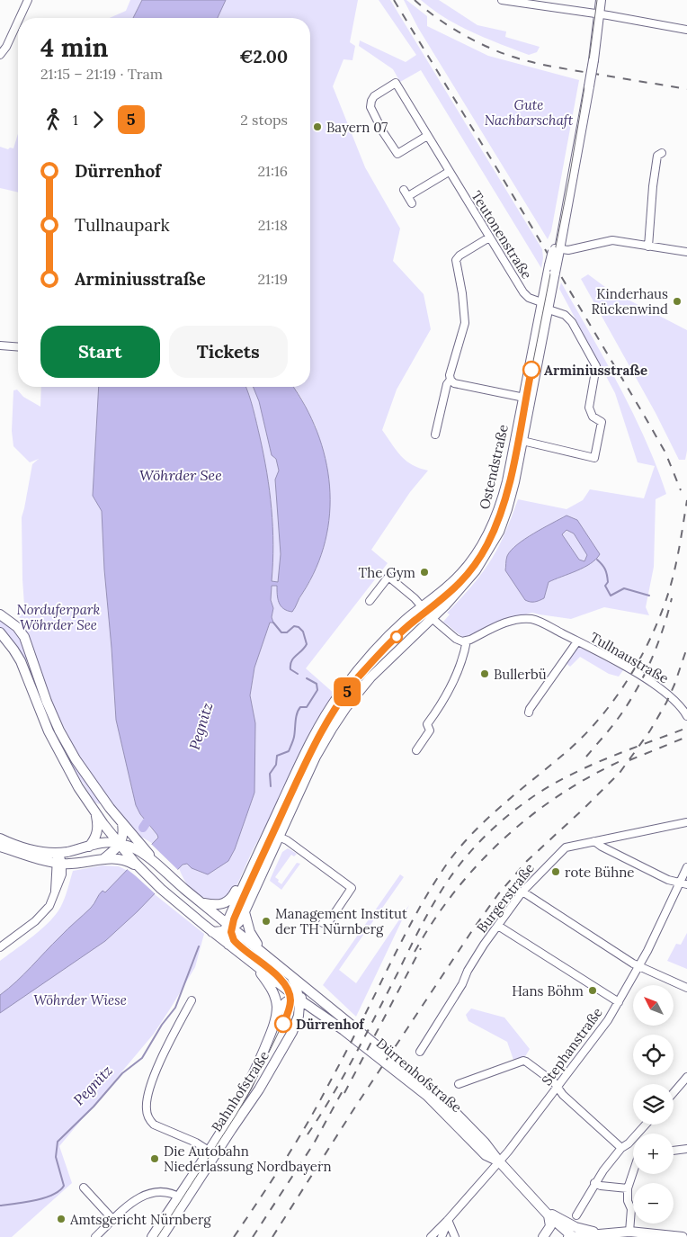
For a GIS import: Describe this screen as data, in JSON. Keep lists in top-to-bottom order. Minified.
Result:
{"streets":{"main road":["Ostendstraße","Dürrenhofstraße","Bahnhofstraße"],"street":["Teutonenstraße","Tullnaustraße","Burgerstraße","Stephanstraße"]},"crossings":[["Teutonenstraße","Ostendstraße"],["Ostendstraße","Dürrenhofstraße"],["Stephanstraße","Dürrenhofstraße"],["Dürrenhofstraße","Bahnhofstraße"]],"water":["Wöhrder See","Pegnitz"],"parks":["Gute Nachbarschaft","Norduferpark Wöhrder See","Wöhrder Wiese"],"places":["Bayern 07","Kinderhaus Rückenwind","Arminiusstraße","The Gym","Bullerbü","rote Bühne","Management Institut der TH Nürnberg","Hans Böhm","Dürrenhof","Die Autobahn Niederlassung Nordbayern","Amtsgericht Nürnberg"],"lines":["tram line 5"],"north":"top left","page":{"on_map":"5","heading":["4 min","21:15 – 21:19 · Tram","€2.00"],"legs":["1","5","2 stops"],"list":[{"name":"Dürrenhof","value":"21:16"},{"name":"Tullnaupark","value":"21:18"},{"name":"Arminiusstraße","value":"21:19"}],"buttons":["Start","Tickets"],"map_buttons":["+","−"]}}
